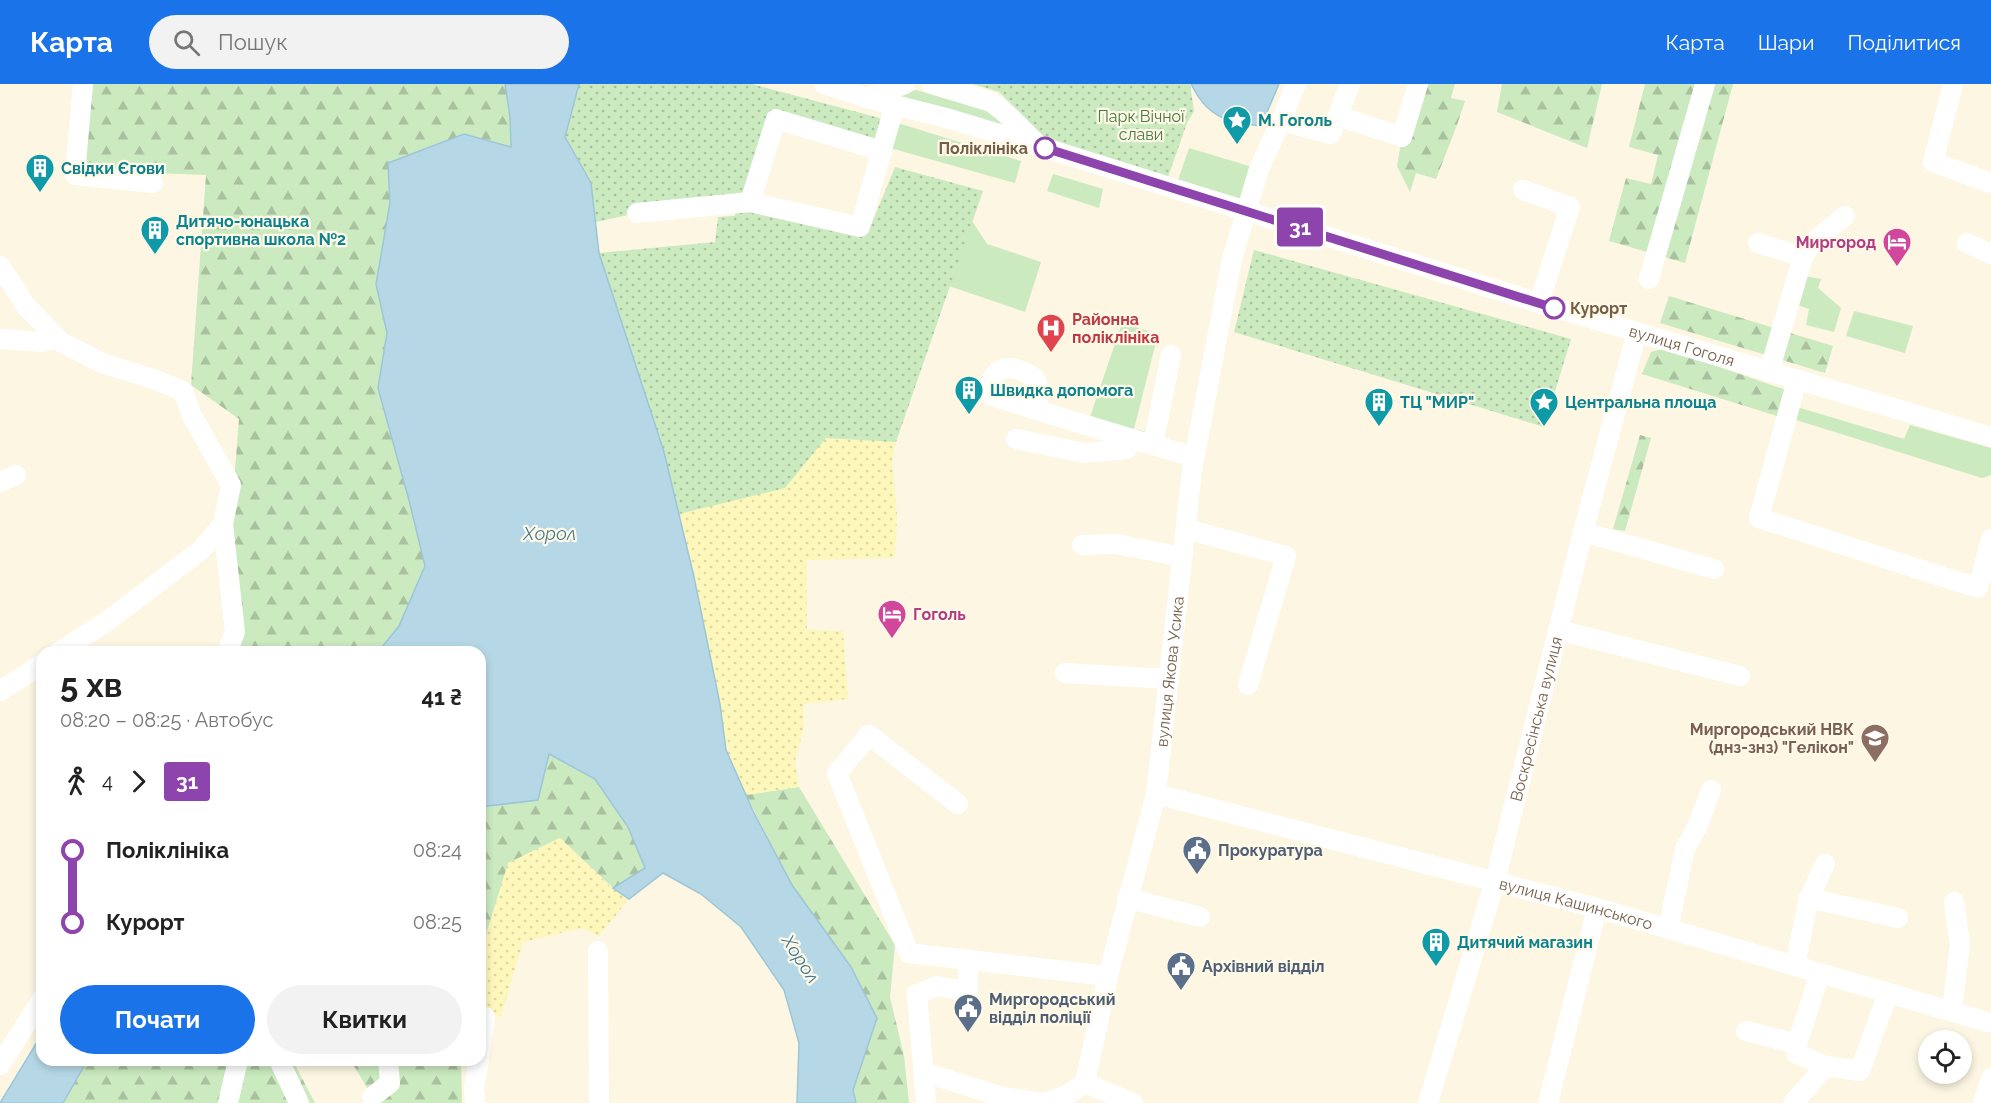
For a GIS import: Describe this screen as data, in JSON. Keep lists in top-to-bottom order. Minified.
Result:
{"streets":{"street":["вулиця Гоголя","вулиця Якова Усика","Воскресінська вулиця","вулиця Кашинського"]},"crossings":[["вулиця Гоголя","вулиця Якова Усика"],["вулиця Гоголя","Воскресінська вулиця"],["вулиця Якова Усика","вулиця Кашинського"],["Воскресінська вулиця","вулиця Кашинського"]],"water":["Хорол"],"parks":["Парк Вічної слави"],"places":{"place":["М. Гоголь","Центральна площа"],"other":["Поліклініка","Курорт"],"building":["Свідки Єгови","Дитячо-юнацька спортивна школа №2","Швидка допомога","ТЦ \"МИР\"","Дитячий магазин"],"hotel":["Миргород","Гоголь"],"hospital":["Районна поліклініка"],"school or university":["Миргородський НВК (днз-знз) \"Гелікон\""],"public building":["Прокуратура","Архівний відділ","Миргородський відділ поліції"]},"lines":["bus line 31"],"page":{"header":"Карта","search":"Пошук","nav":["Карта","Шари","Поділитися"],"on_map":"31","heading":["5 хв","08:20 – 08:25 · Автобус","41 ₴"],"legs":["4","31"],"list":[{"name":"Поліклініка","value":"08:24"},{"name":"Курорт","value":"08:25"}],"buttons":["Почати","Квитки"]}}
